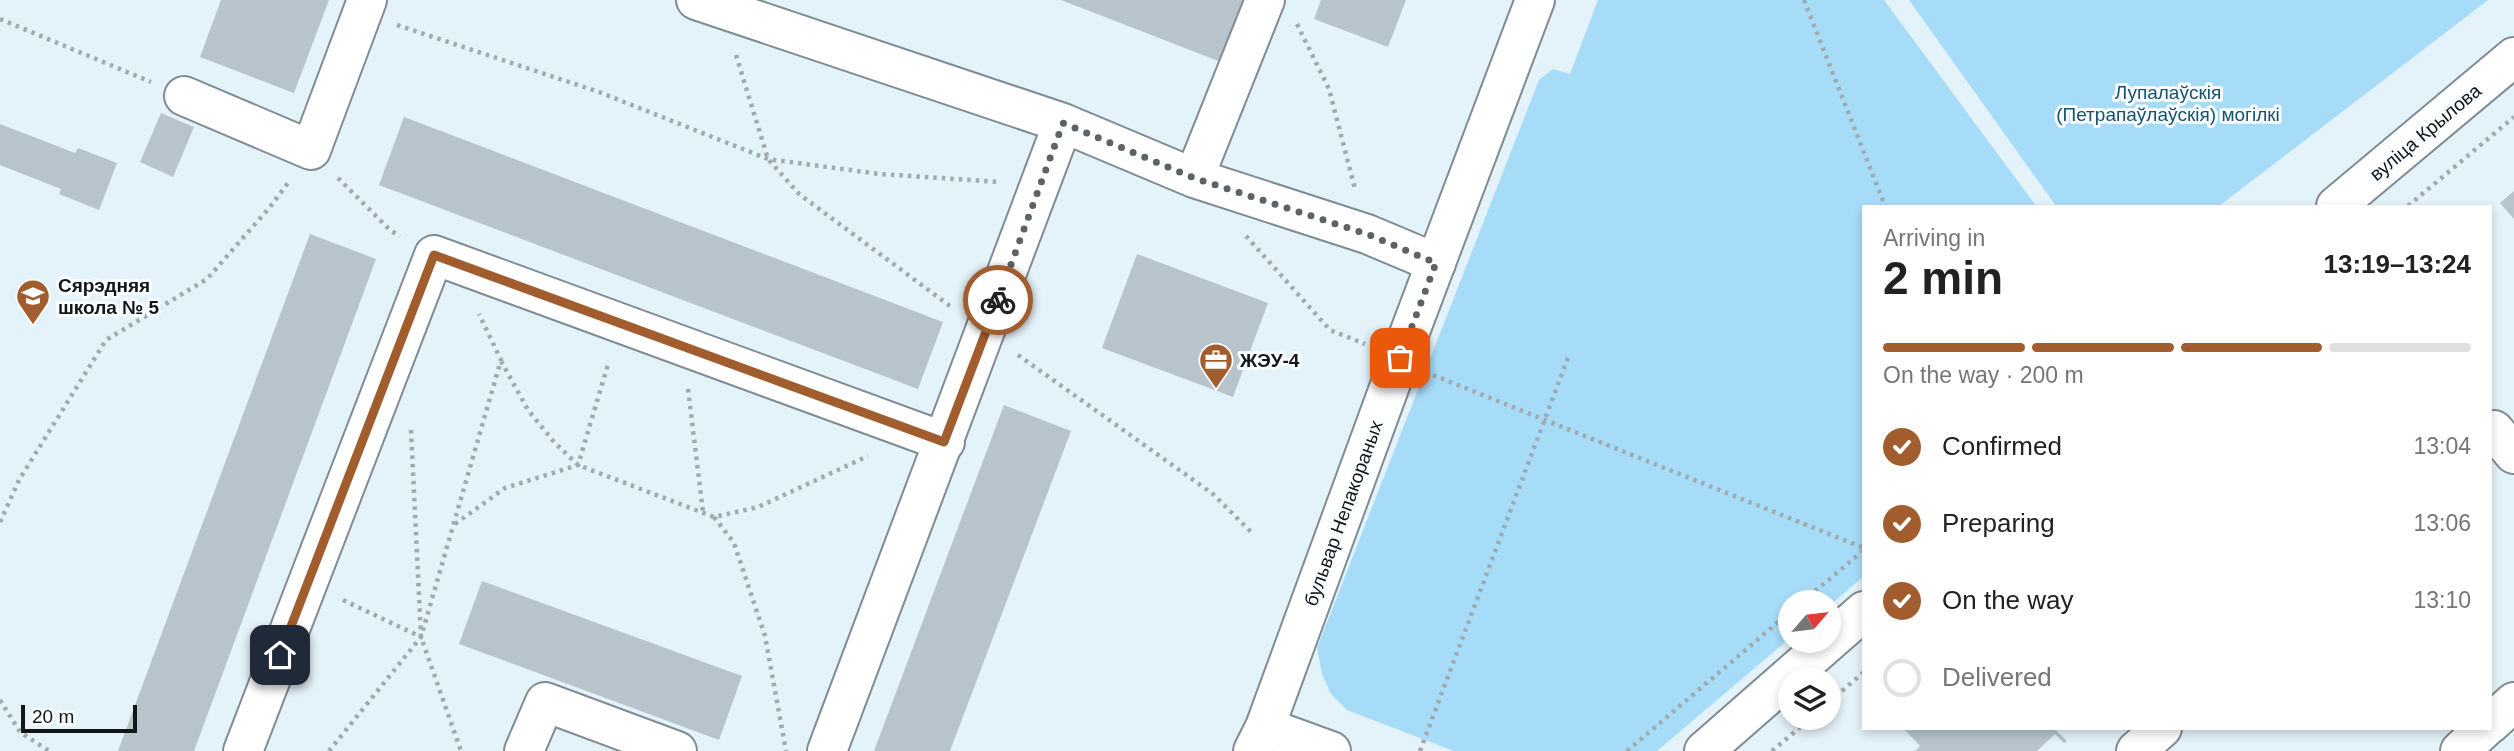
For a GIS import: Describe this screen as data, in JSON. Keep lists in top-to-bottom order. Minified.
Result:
{"streets":{"main road":["вуліца Крылова","бульвар Непакораных"]},"parks":["Лупалаўскія (Петрапаўлаўскія) могілкі"],"places":{"school or university":["Сярэдняя школа № 5"],"office":["ЖЭУ-4"]},"scale_bar":"20 m","north":"top right","page":{"heading":["2 min","Arriving in","13:19–13:24"],"bar":"On the way · 200 m","list":[["Confirmed","13:04"],["Preparing","13:06"],["On the way","13:10"],"Delivered"],"scale":"20 m"}}
